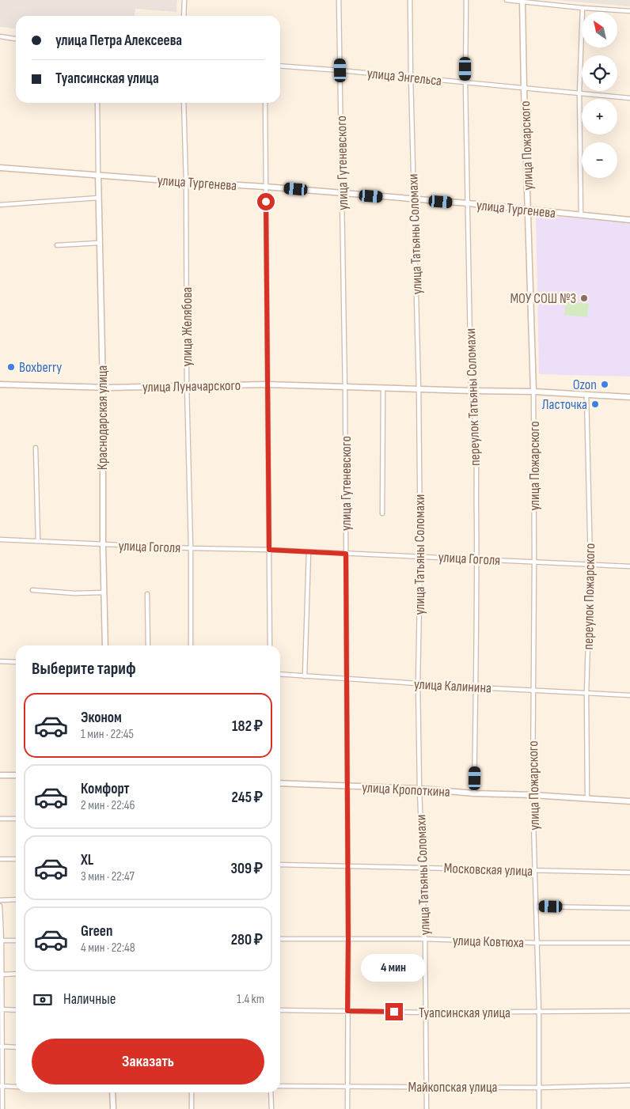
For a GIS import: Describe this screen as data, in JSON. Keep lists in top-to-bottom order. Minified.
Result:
{"streets":{"main road":["улица Пожарского","улица Тургенева","улица Луначарского","Краснодарская улица","улица Кропоткина"],"street":["улица Энгельса","улица Гутеневского","улица Татьяны Соломахи","улица Желябова","переулок Татьяны Соломахи","улица Гоголя","переулок Пожарского","улица Калинина","Московская улица","улица Ковтюха","Туапсинская улица","Майкопская улица"]},"crossings":[["улица Энгельса","улица Пожарского"],["улица Энгельса","улица Гутеневского"],["улица Энгельса","улица Татьяны Соломахи"],["улица Энгельса","переулок Татьяны Соломахи"],["улица Пожарского","улица Тургенева"],["улица Пожарского","улица Луначарского"],["улица Пожарского","улица Гоголя"],["улица Пожарского","улица Калинина"],["улица Пожарского","улица Кропоткина"],["улица Пожарского","Московская улица"],["улица Пожарского","улица Ковтюха"],["улица Пожарского","Туапсинская улица"],["улица Пожарского","Майкопская улица"],["улица Гутеневского","улица Тургенева"],["улица Гутеневского","улица Луначарского"],["улица Гутеневского","улица Гоголя"],["улица Гутеневского","улица Калинина"],["улица Гутеневского","улица Кропоткина"],["улица Гутеневского","Московская улица"],["улица Гутеневского","улица Ковтюха"],["улица Гутеневского","Туапсинская улица"],["улица Гутеневского","Майкопская улица"],["улица Тургенева","улица Татьяны Соломахи"],["улица Тургенева","улица Желябова"],["улица Тургенева","переулок Татьяны Соломахи"],["улица Тургенева","Краснодарская улица"],["улица Татьяны Соломахи","улица Луначарского"],["улица Татьяны Соломахи","улица Гоголя"],["улица Татьяны Соломахи","улица Калинина"],["улица Татьяны Соломахи","улица Кропоткина"],["улица Татьяны Соломахи","Московская улица"],["улица Татьяны Соломахи","улица Ковтюха"],["улица Татьяны Соломахи","Туапсинская улица"],["улица Татьяны Соломахи","Майкопская улица"],["улица Желябова","улица Луначарского"],["улица Желябова","улица Гоголя"],["улица Луначарского","переулок Татьяны Соломахи"],["улица Луначарского","Краснодарская улица"],["улица Луначарского","переулок Пожарского"],["переулок Татьяны Соломахи","улица Гоголя"],["переулок Татьяны Соломахи","улица Калинина"],["переулок Татьяны Соломахи","улица Кропоткина"],["Краснодарская улица","улица Гоголя"],["улица Гоголя","переулок Пожарского"],["переулок Пожарского","улица Калинина"],["переулок Пожарского","улица Кропоткина"]],"places":["МОУ СОШ №3","Boxberry","Ozon","Ласточка"],"north":"top left","page":{"map_buttons":["+","−"],"banner":["улица Петра Алексеева","Туапсинская улица"],"heading":"Выберите тариф","list":[{"name":"Эконом","note":"1 мин · 22:45","value":"182 ₽"},{"name":"Комфорт","note":"2 мин · 22:46","value":"245 ₽"},{"name":"XL","note":"3 мин · 22:47","value":"309 ₽"},{"name":"Green","note":"4 мин · 22:48","value":"280 ₽"}],"bubble":"4 мин","pay":["Наличные","1.4 km"],"buttons":"Заказать"}}
